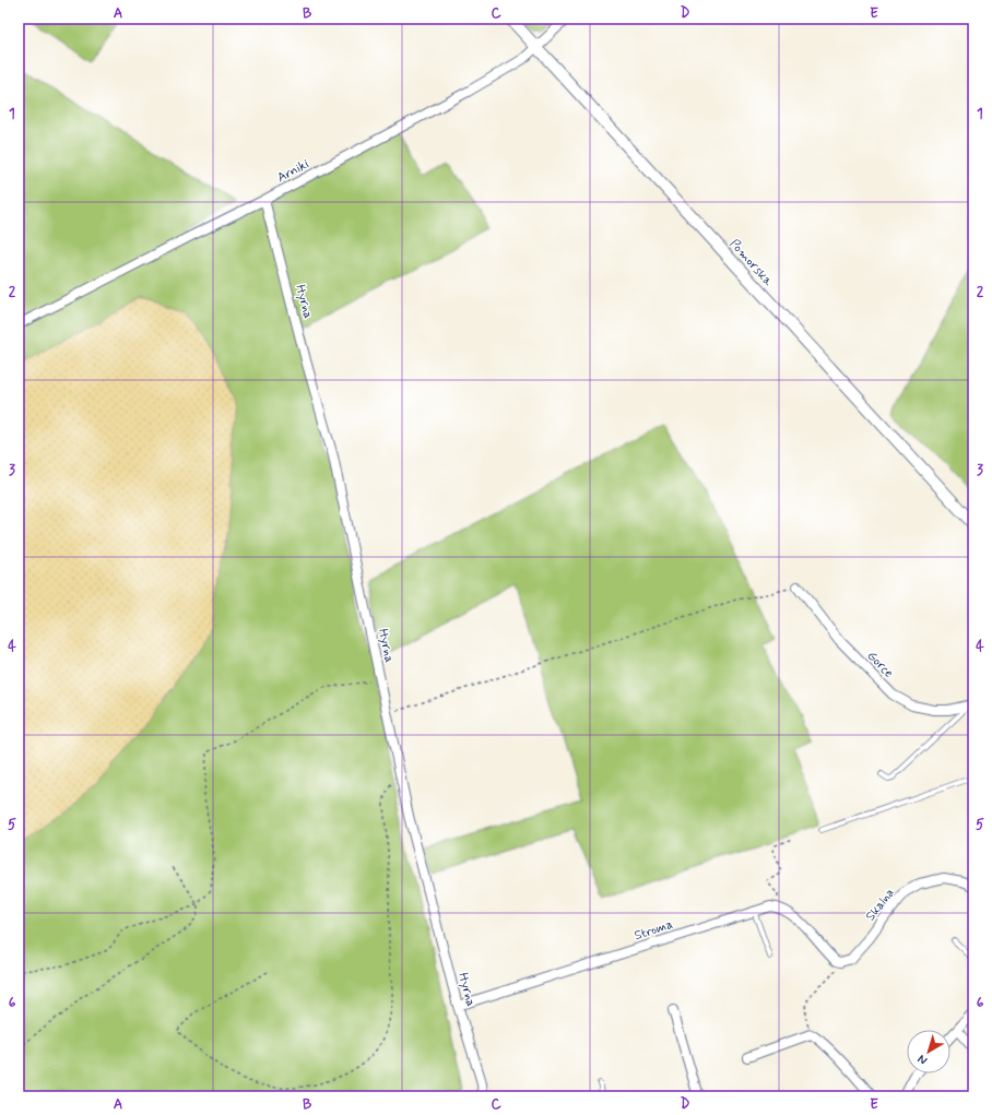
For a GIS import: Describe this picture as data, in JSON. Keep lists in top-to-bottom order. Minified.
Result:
{"streets":{"street":["Arniki","Pomorska","Hyrna","Gorce","Skalna","Stroma"]},"crossings":[["Arniki","Pomorska"],["Arniki","Hyrna"],["Hyrna","Stroma"],["Skalna","Stroma"]],"north":"bottom left","grid":{"columns":["A","B","C","D","E"],"rows":["1","2","3","4","5","6"]}}
